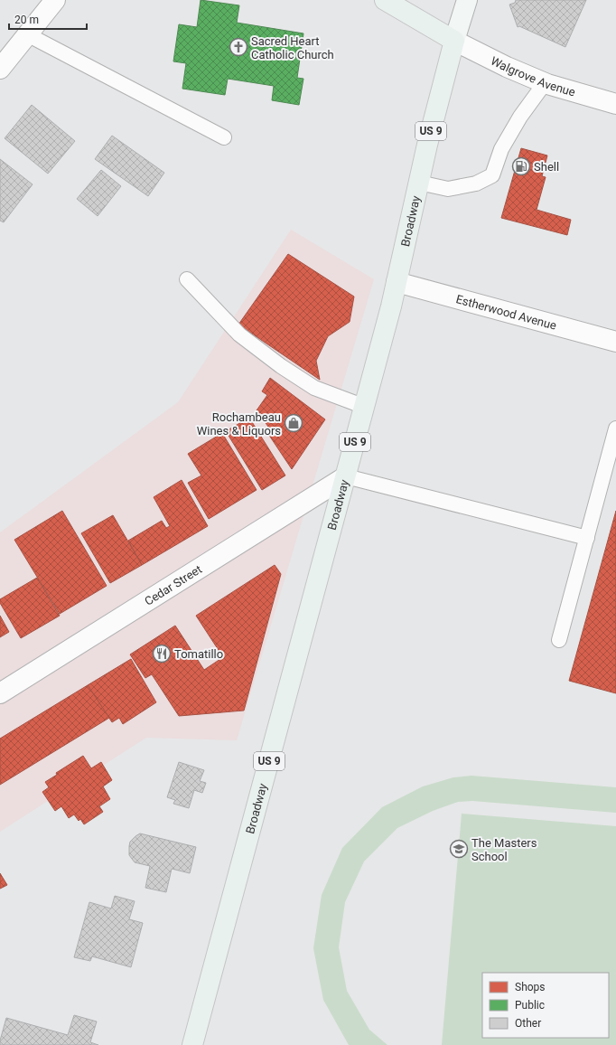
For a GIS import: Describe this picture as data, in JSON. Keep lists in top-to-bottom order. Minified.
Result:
{"streets":{"main road":["US 9","Broadway"],"street":["Walgrove Avenue","Estherwood Avenue","Cedar Street"]},"crossings":[["Walgrove Avenue","Broadway"],["Broadway","Estherwood Avenue"],["Broadway","Cedar Street"]],"places":{"church":["Sacred Heart Catholic Church"],"fuel station":["Shell"],"shop":["Rochambeau Wines & Liquors"],"restaurant":["Tomatillo"],"school or university":["The Masters School"]},"legend":["Shops","Public","Other"],"scale_bar":"20 m"}
